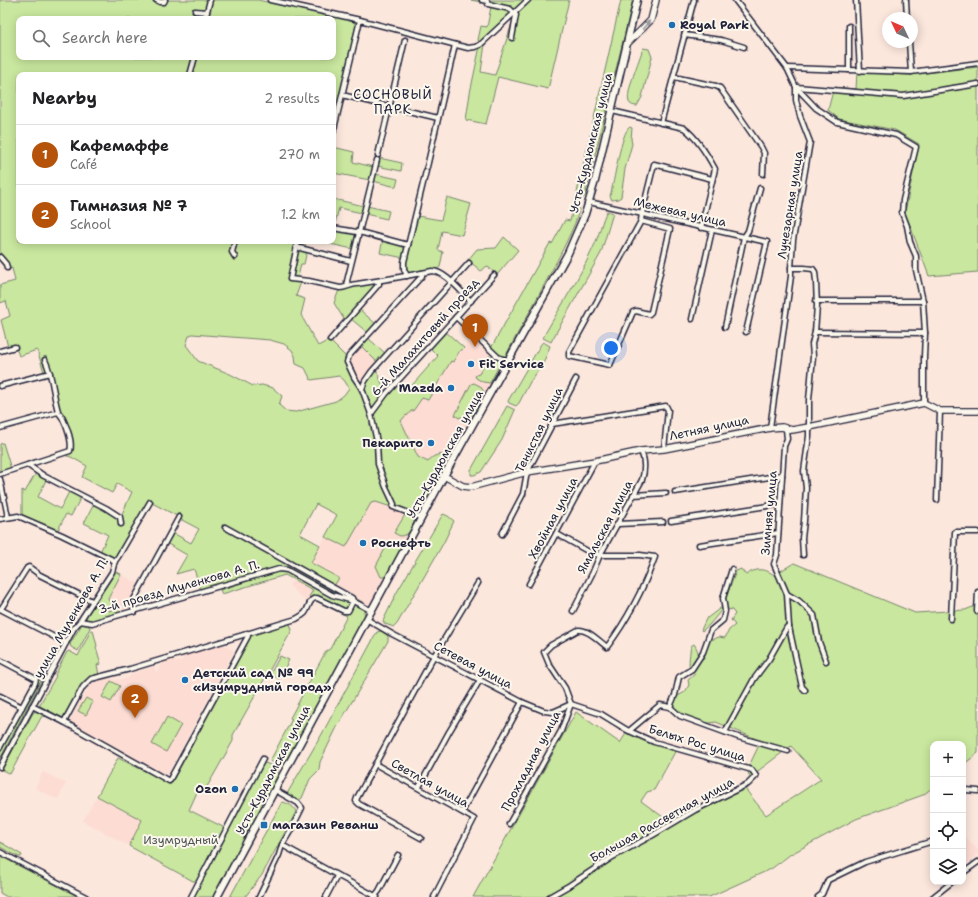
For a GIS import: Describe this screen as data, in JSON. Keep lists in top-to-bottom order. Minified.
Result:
{"streets":{"main road":["Усть-Курдюмская улица"],"street":["Лучезарная улица","Межевая улица","6-й Малахитовый проезд","Летняя улица","Тенистая улица","Зимняя улица","Хвойная улица","Ямальская улица","3-й проезд Муленкова А. П.","улица Муленкова А. П.","Сетевая улица","Белых Рос улица","Прохладная улица","Светлая улица","Большая Рассветная улица"]},"crossings":[["Усть-Курдюмская улица","Межевая улица"],["Усть-Курдюмская улица","Летняя улица"],["Усть-Курдюмская улица","Сетевая улица"],["Лучезарная улица","Летняя улица"],["Летняя улица","Тенистая улица"],["Летняя улица","Зимняя улица"],["Летняя улица","Хвойная улица"],["Летняя улица","Ямальская улица"],["Ямальская улица","Прохладная улица"],["3-й проезд Муленкова А. П.","улица Муленкова А. П."],["Сетевая улица","Белых Рос улица"],["Сетевая улица","Прохладная улица"],["Белых Рос улица","Прохладная улица"],["Белых Рос улица","Большая Рассветная улица"]],"districts":["СОСНОВЫЙ ПАРК"],"parks":["Изумрудный"],"places":{"other":["Royal Park","Fit Service","Mazda","Пекарито","Роснефть","Детский сад № 99 «Изумрудный город»","Ozon"],"transit":["магазин Реванш"]},"north":"top left","page":{"search":"Search here","heading":["Nearby","2 results"],"list":[{"mark":"1","name":"Кафемаффе","note":"Café","value":"270 m"},{"mark":"2","name":"Гимназия № 7","note":"School","value":"1.2 km"}],"pins":["1","2"],"map_buttons":["+","−"]}}
